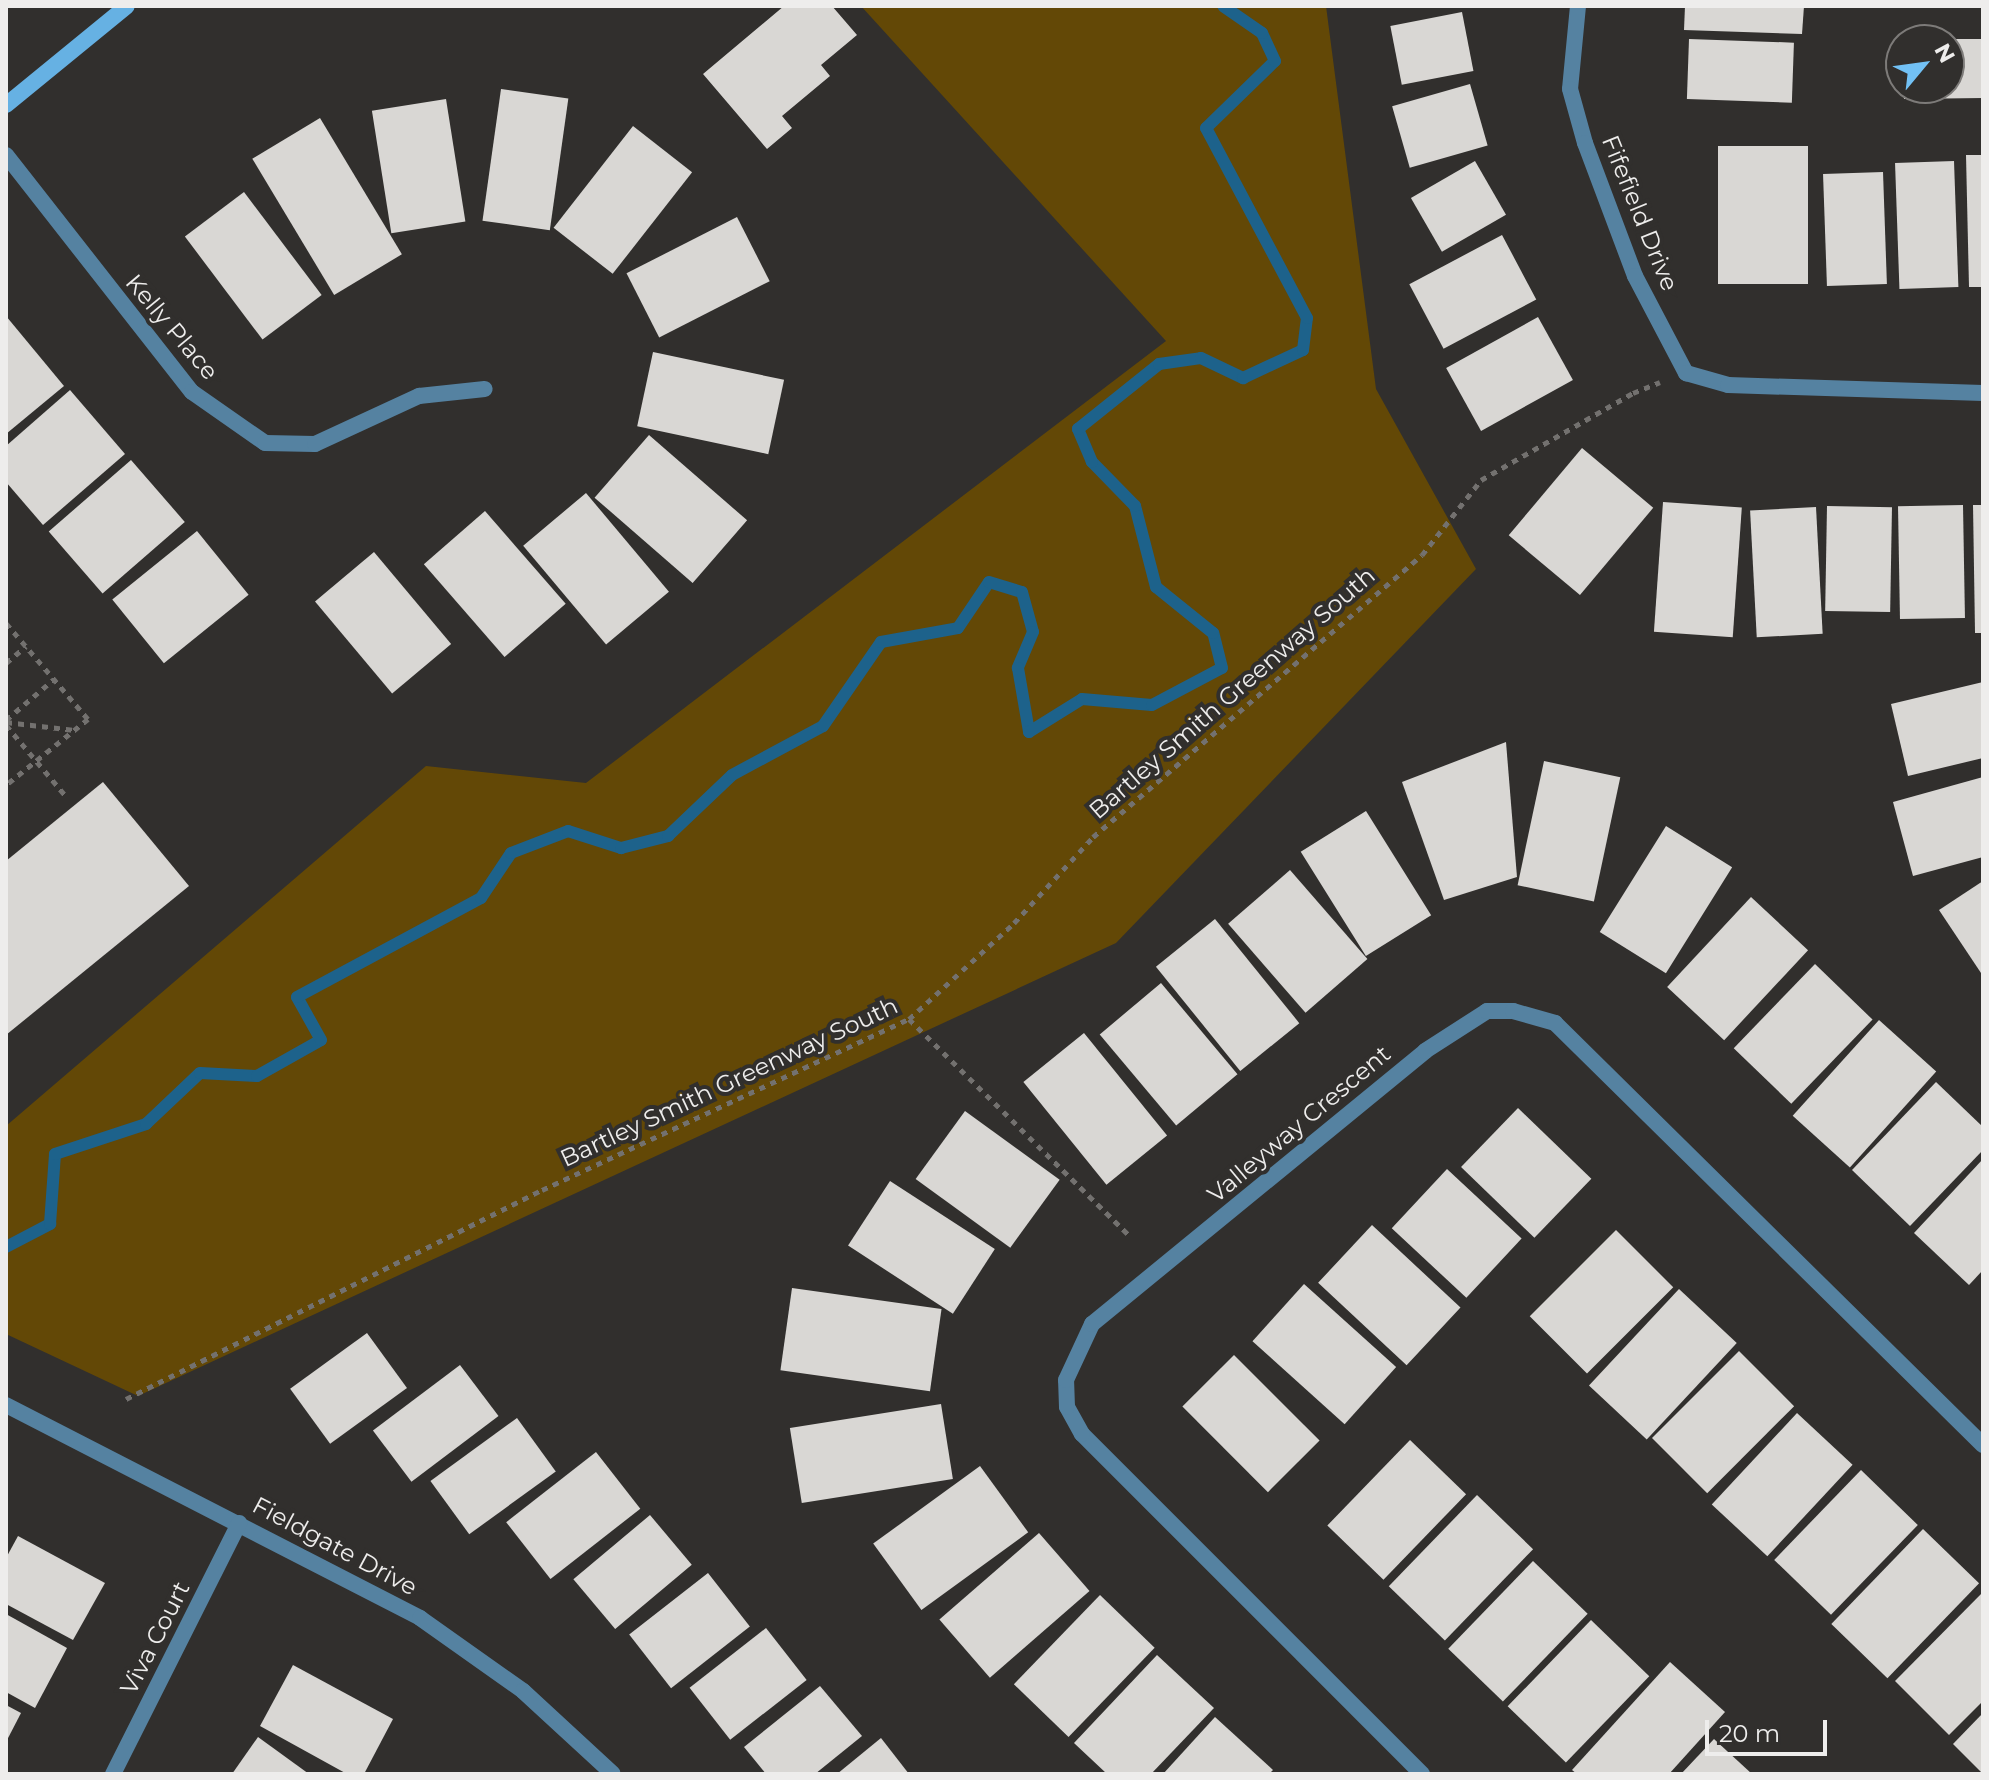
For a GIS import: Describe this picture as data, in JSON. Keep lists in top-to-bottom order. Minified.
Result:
{"streets":{"street":["Fifefield Drive","Kelly Place","Valleyway Crescent","Fieldgate Drive","Viva Court"],"path":["Bartley Smith Greenway South"]},"crossings":[["Fifefield Drive","Bartley Smith Greenway South"],["Fieldgate Drive","Viva Court"]],"scale_bar":"20 m","north":"top right"}
